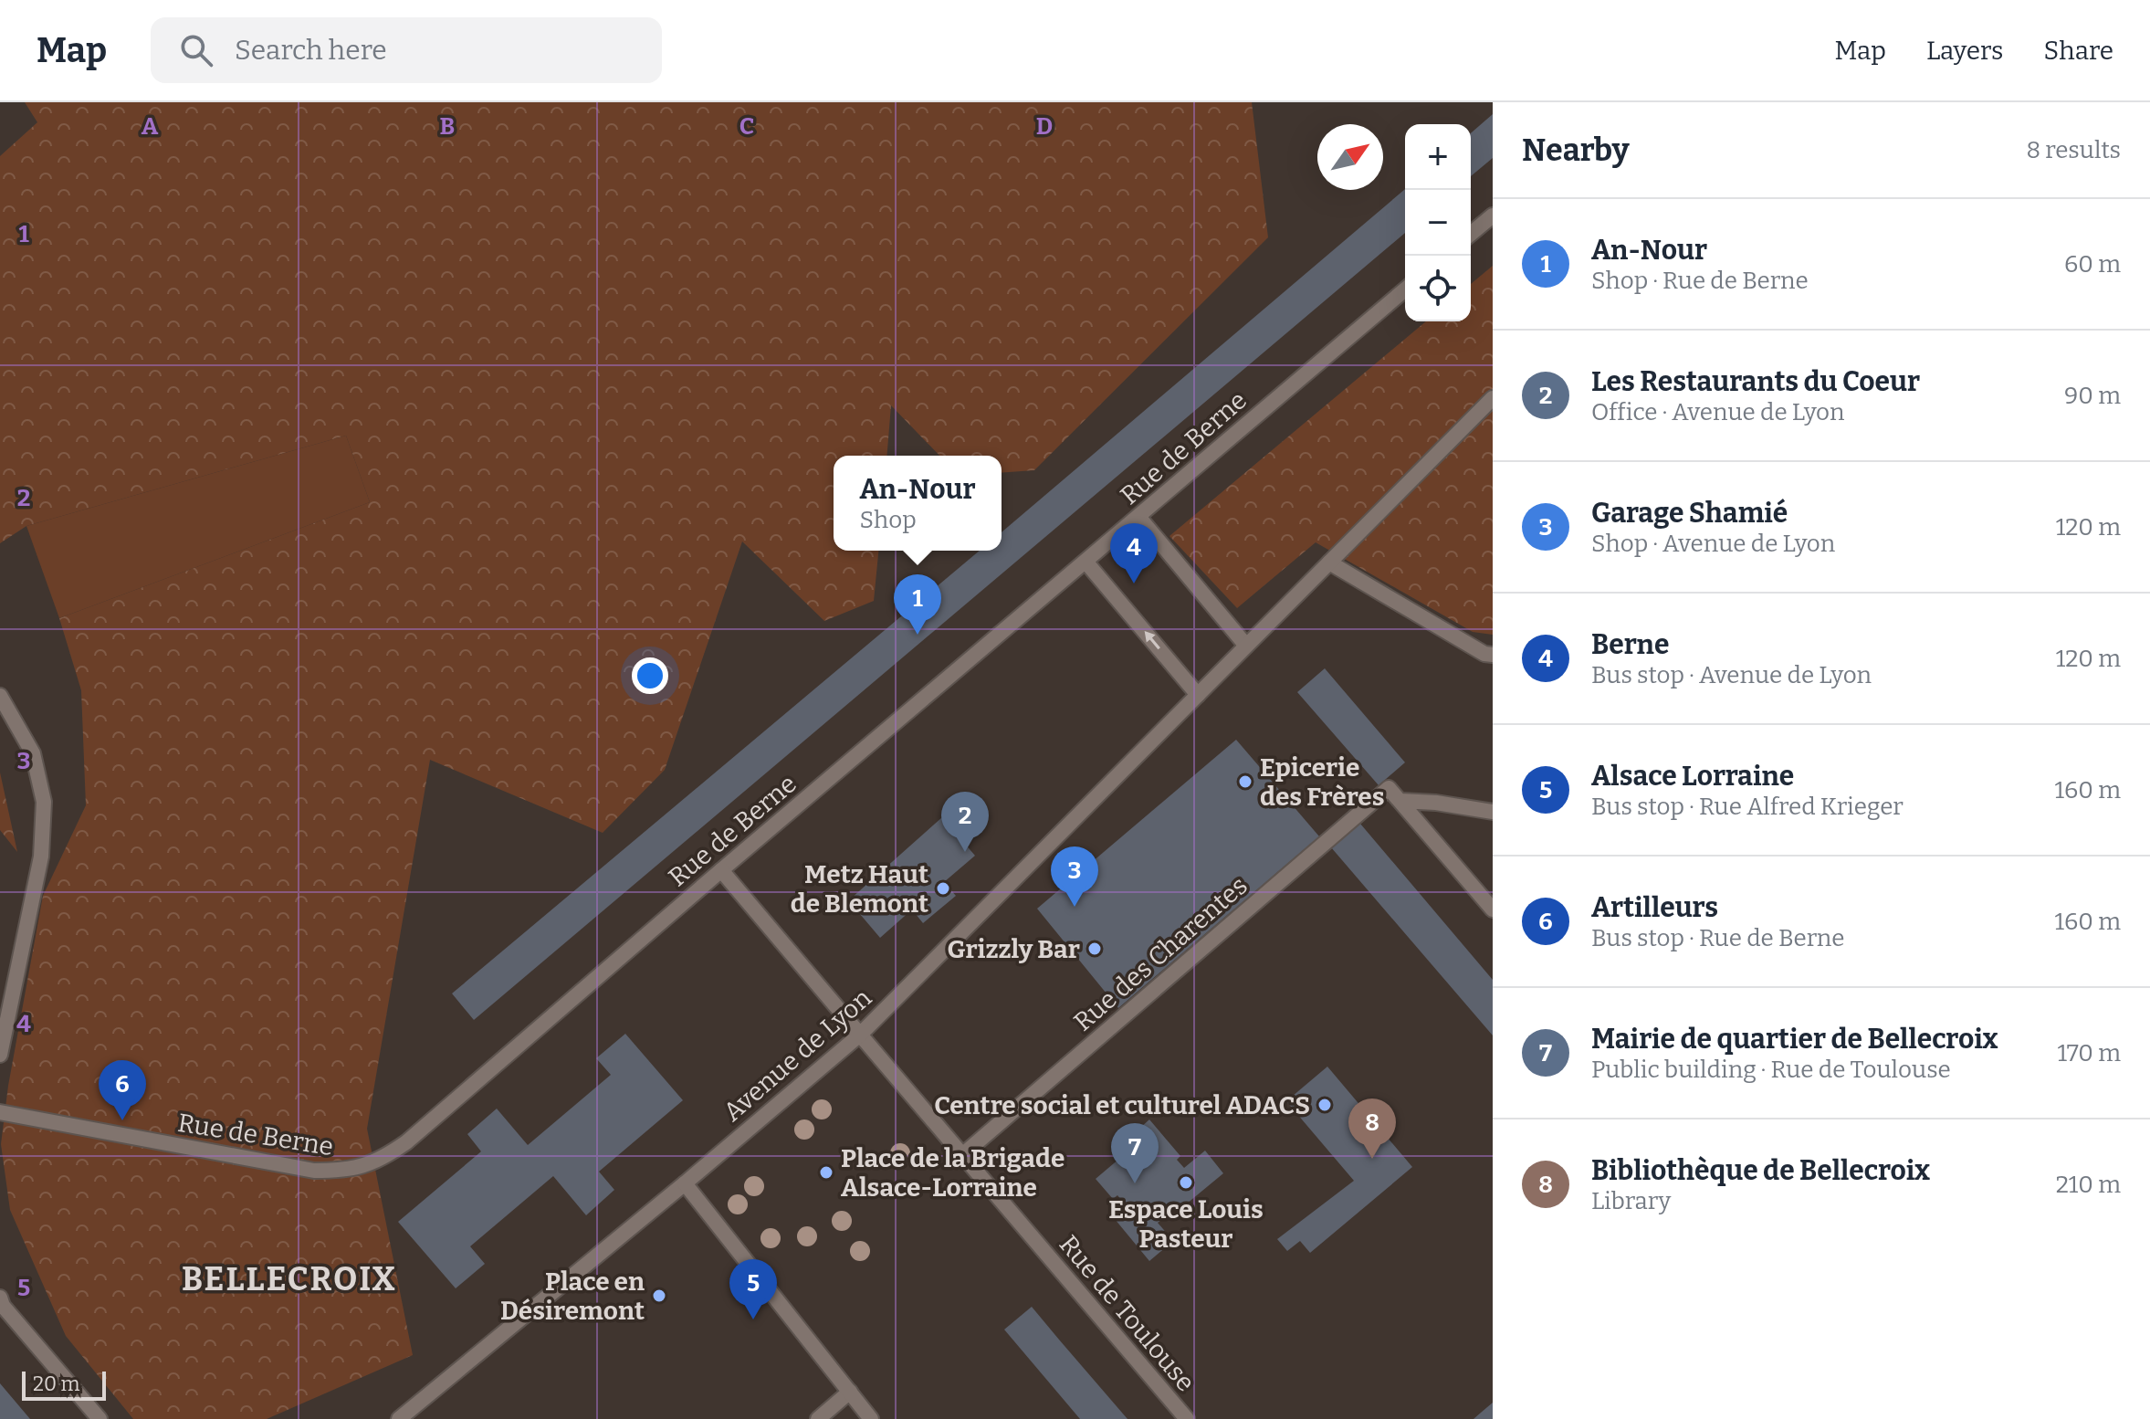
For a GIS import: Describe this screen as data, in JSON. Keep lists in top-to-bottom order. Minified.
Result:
{"streets":{"street":["Rue de Berne","Rue des Charentes","Avenue de Lyon","Rue de Toulouse"]},"crossings":[["Rue de Berne","Rue de Toulouse"],["Rue des Charentes","Rue de Toulouse"],["Avenue de Lyon","Rue de Toulouse"]],"districts":["BELLECROIX"],"places":["Epicerie des Frères","Metz Haut de Blemont","Grizzly Bar","Centre social et culturel ADACS","Place de la Brigade Alsace-Lorraine","Espace Louis Pasteur","Place en Désiremont"],"scale_bar":"20 m","north":"top right","page":{"header":"Map","search":"Search here","nav":["Map","Layers","Share"],"heading":["Nearby","8 results"],"map_buttons":["+","−"],"list":[{"mark":"1","name":"An-Nour","note":"Shop · Rue de Berne","value":"60 m"},{"mark":"2","name":"Les Restaurants du Coeur","note":"Office · Avenue de Lyon","value":"90 m"},{"mark":"3","name":"Garage Shamié","note":"Shop · Avenue de Lyon","value":"120 m"},{"mark":"4","name":"Berne","note":"Bus stop · Avenue de Lyon","value":"120 m"},{"mark":"5","name":"Alsace Lorraine","note":"Bus stop · Rue Alfred Krieger","value":"160 m"},{"mark":"6","name":"Artilleurs","note":"Bus stop · Rue de Berne","value":"160 m"},{"mark":"7","name":"Mairie de quartier de Bellecroix","note":"Public building · Rue de Toulouse","value":"170 m"},{"mark":"8","name":"Bibliothèque de Bellecroix","note":"Library","value":"210 m"}],"popup":["An-Nour","Shop"],"pins":["4","1","2","3","6","8","7","5"],"scale":"20 m"},"grid":{"columns":["A","B","C","D"],"rows":["1","2","3","4","5"]}}
